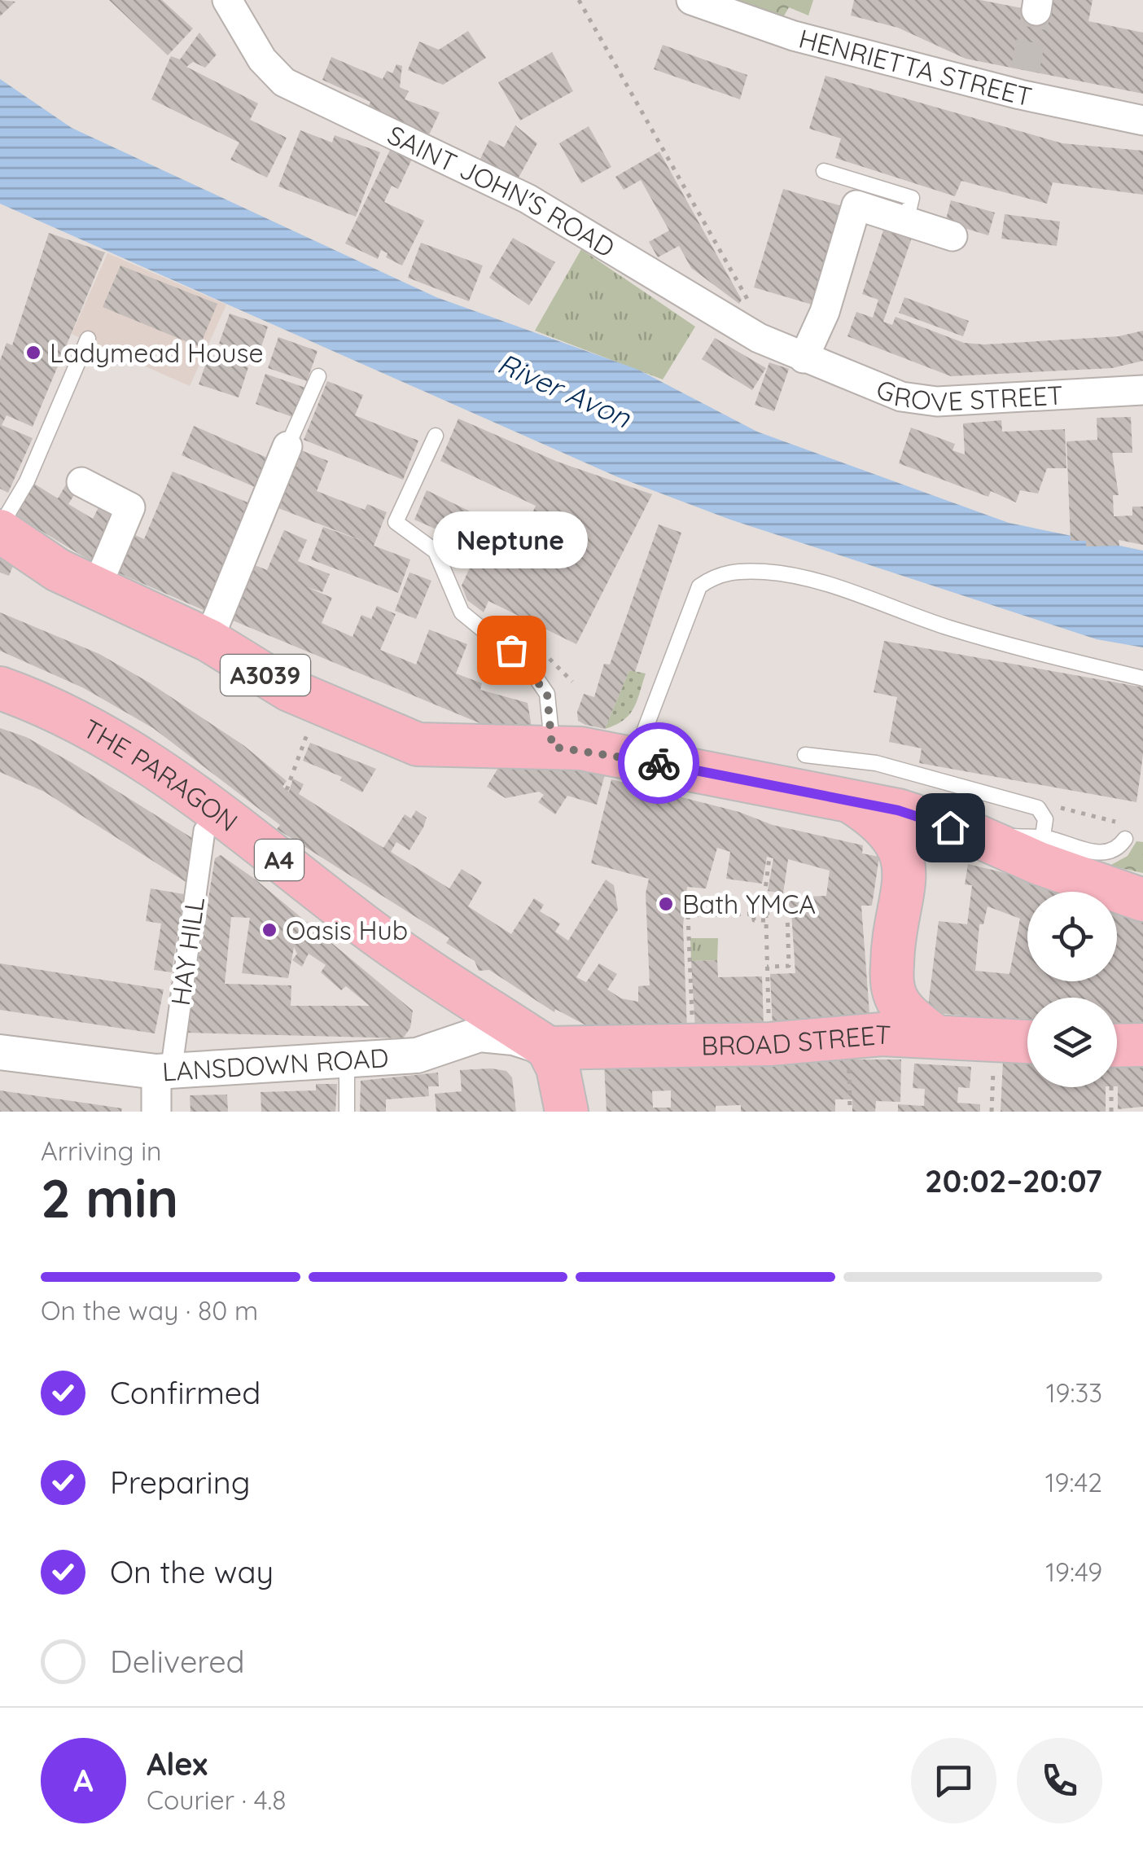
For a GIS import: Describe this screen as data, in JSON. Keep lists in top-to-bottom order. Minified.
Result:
{"streets":{"main road":["A3039","THE PARAGON","A4","BROAD STREET"],"street":["HENRIETTA STREET","SAINT JOHN'S ROAD","GROVE STREET","HAY HILL","LANSDOWN ROAD"]},"crossings":[["SAINT JOHN'S ROAD","GROVE STREET"],["THE PARAGON","BROAD STREET"],["THE PARAGON","LANSDOWN ROAD"],["HAY HILL","LANSDOWN ROAD"],["BROAD STREET","LANSDOWN ROAD"]],"water":["River Avon"],"places":["Ladymead House","Neptune","Bath YMCA","Oasis Hub"],"page":{"bubble":"Neptune","heading":["2 min","Arriving in","20:02–20:07"],"panel":["Alex","Courier · 4.8"],"bar":"On the way · 80 m","list":[["Confirmed","19:33"],["Preparing","19:42"],["On the way","19:49"],"Delivered"],"round":"A"}}
